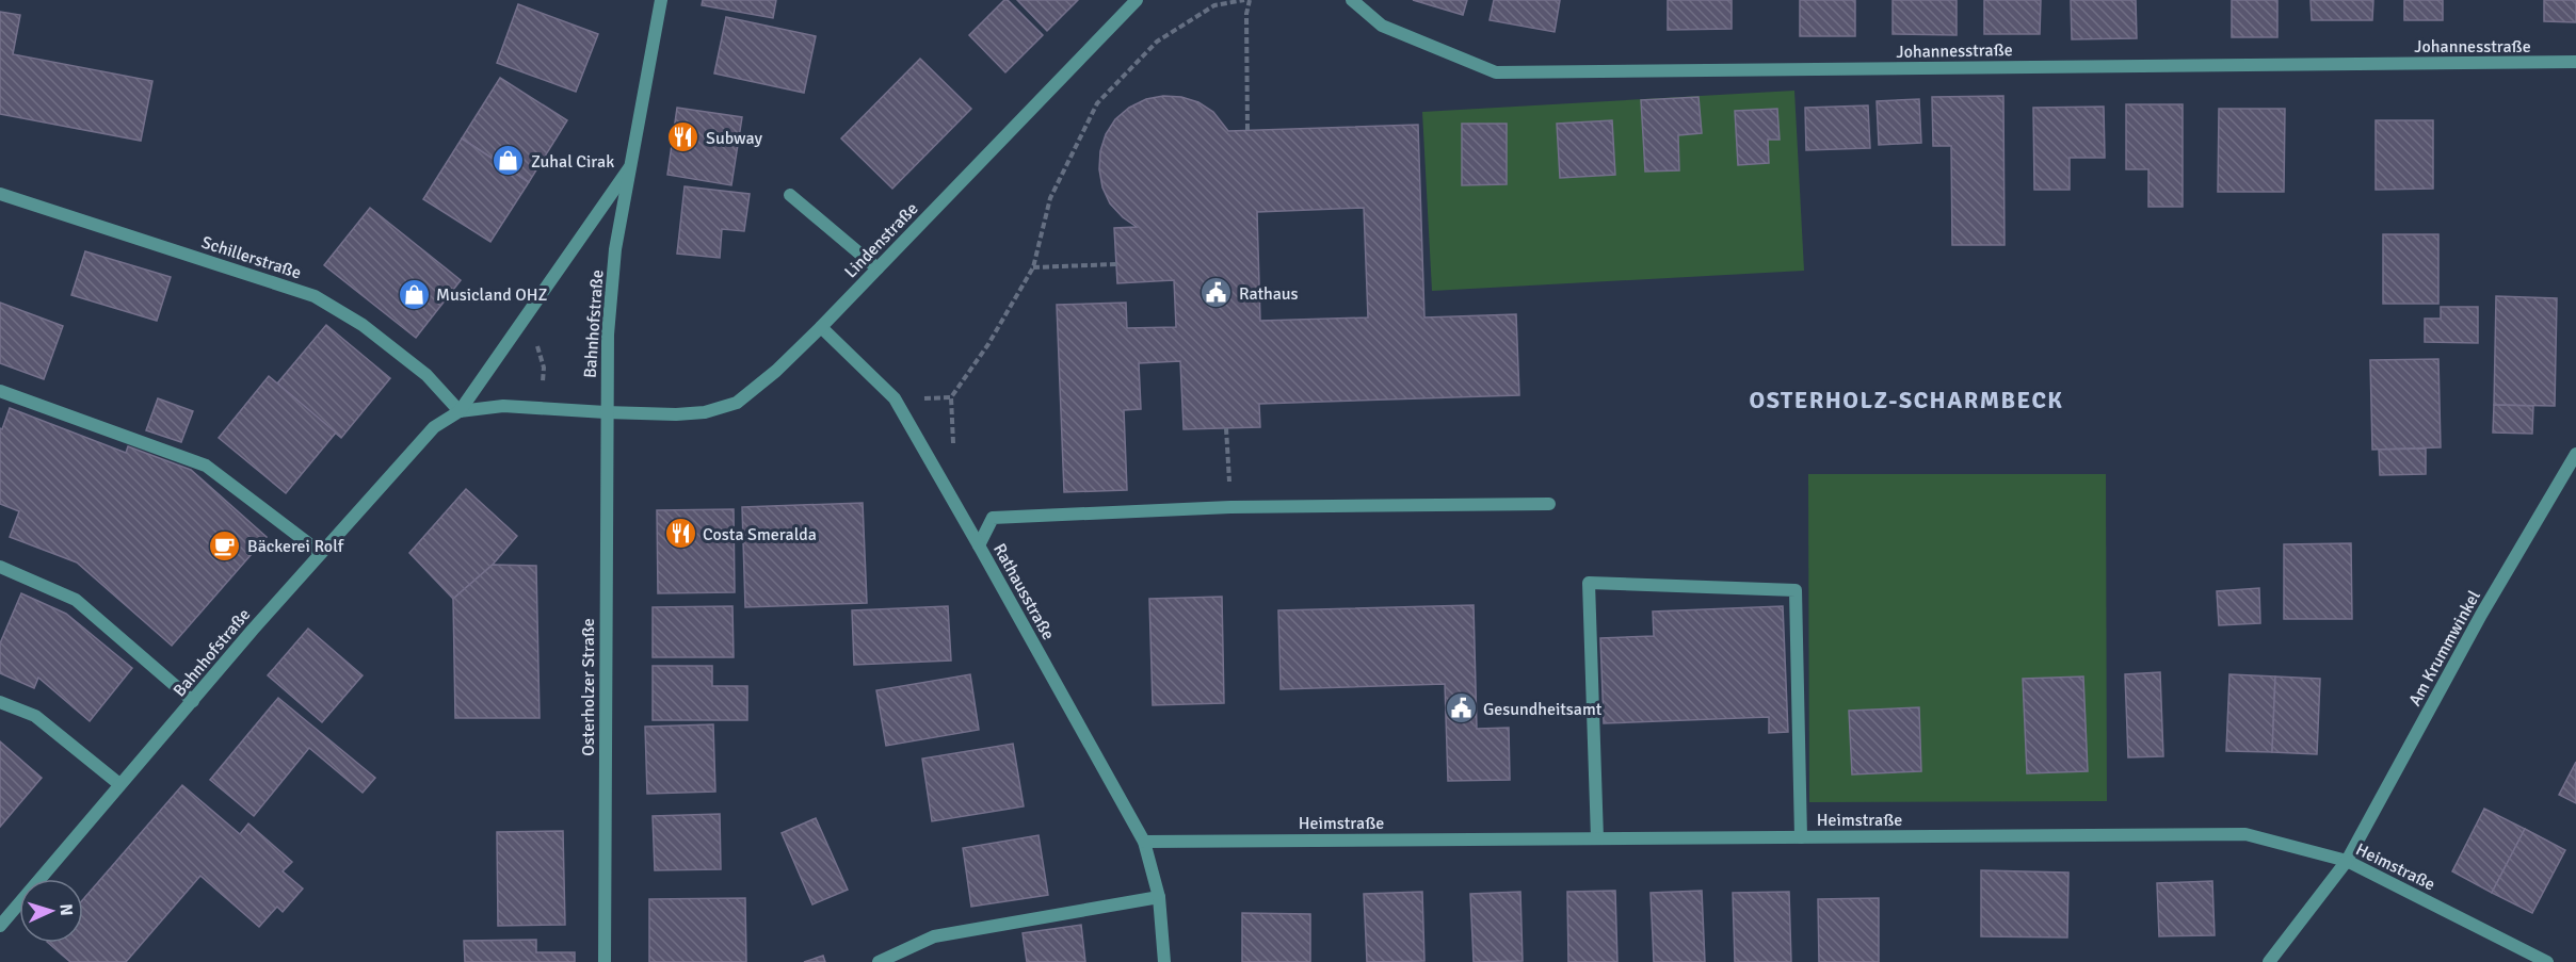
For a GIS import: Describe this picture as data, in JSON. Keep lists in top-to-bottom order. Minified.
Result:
{"streets":{"street":["Johannesstraße","Lindenstraße","Schillerstraße","Bahnhofstraße","Rathausstraße","Am Krummwinkel","Osterholzer Straße","Heimstraße"]},"crossings":[["Lindenstraße","Bahnhofstraße"],["Lindenstraße","Rathausstraße"],["Lindenstraße","Osterholzer Straße"],["Schillerstraße","Bahnhofstraße"],["Bahnhofstraße","Osterholzer Straße"],["Rathausstraße","Heimstraße"],["Am Krummwinkel","Heimstraße"]],"districts":["OSTERHOLZ-SCHARMBECK"],"places":{"restaurant":["Subway","Costa Smeralda"],"shop":["Zuhal Cirak","Musicland OHZ"],"public building":["Rathaus","Gesundheitsamt"],"cafe":["Bäckerei Rolf"]},"north":"right"}
